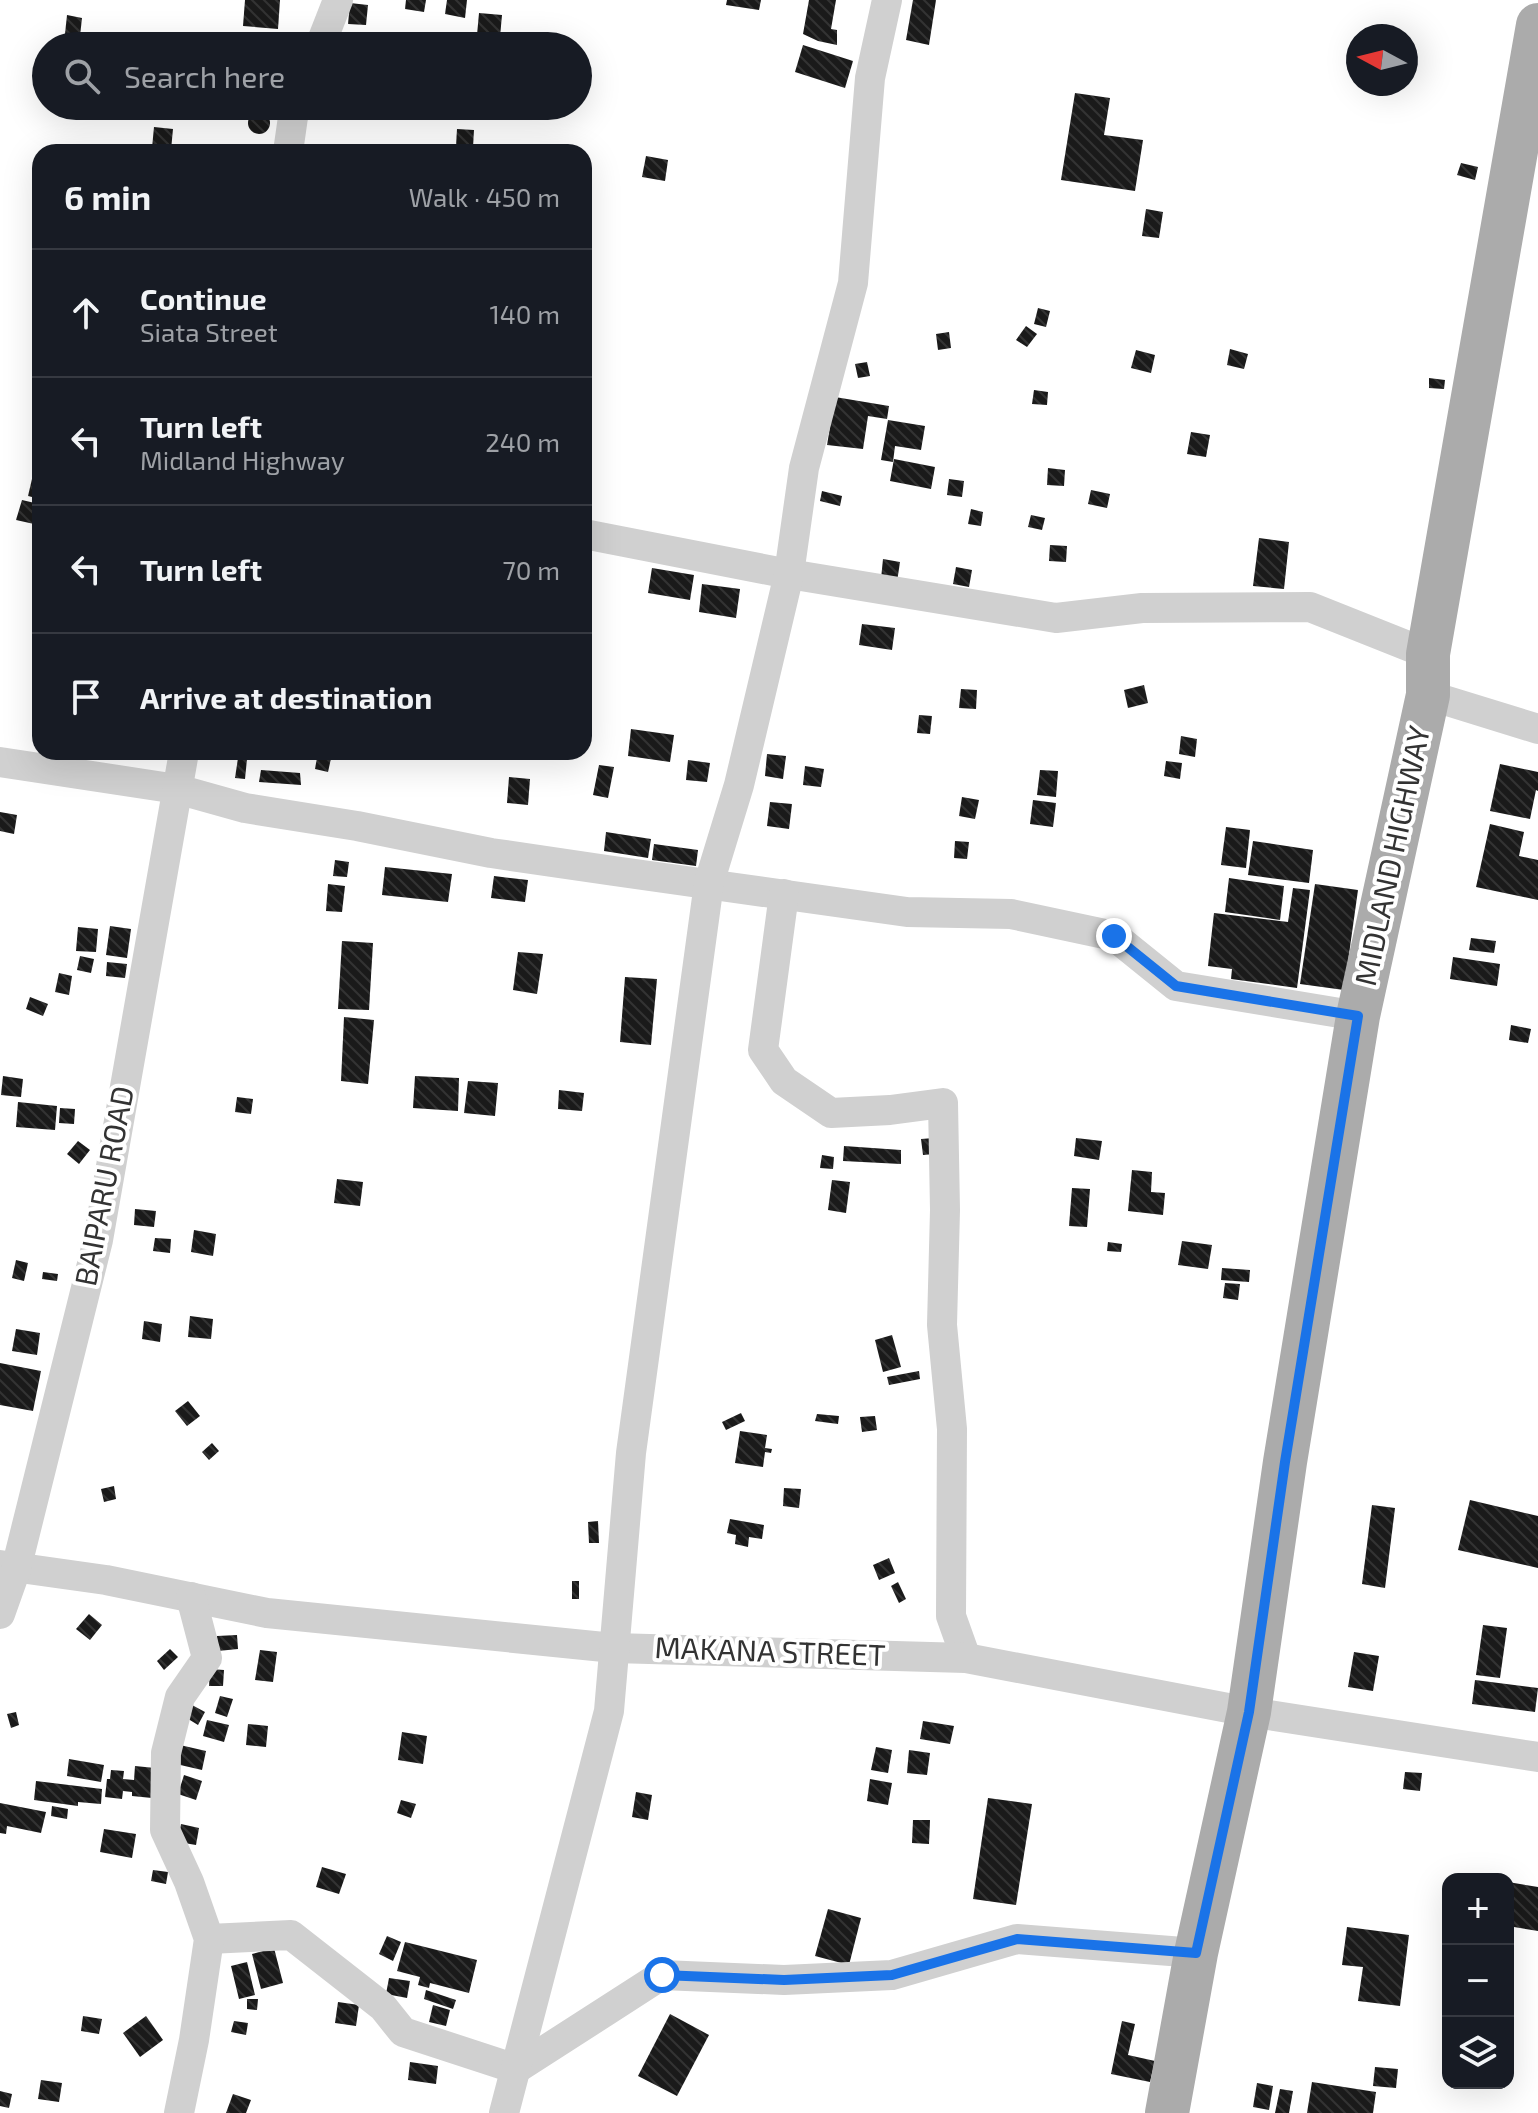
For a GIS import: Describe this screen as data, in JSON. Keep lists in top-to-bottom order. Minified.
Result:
{"streets":{"main road":["MIDLAND HIGHWAY"],"street":["BAIPARU ROAD","MAKANA STREET"]},"crossings":[["MIDLAND HIGHWAY","MAKANA STREET"],["BAIPARU ROAD","MAKANA STREET"]],"north":"left","page":{"search":"Search here","heading":["6 min","Walk · 450 m"],"list":[["Continue","Siata Street","140 m"],["Turn left","Midland Highway","240 m"],["Turn left","70 m"],"Arrive at destination"],"map_buttons":["+","−"]}}
